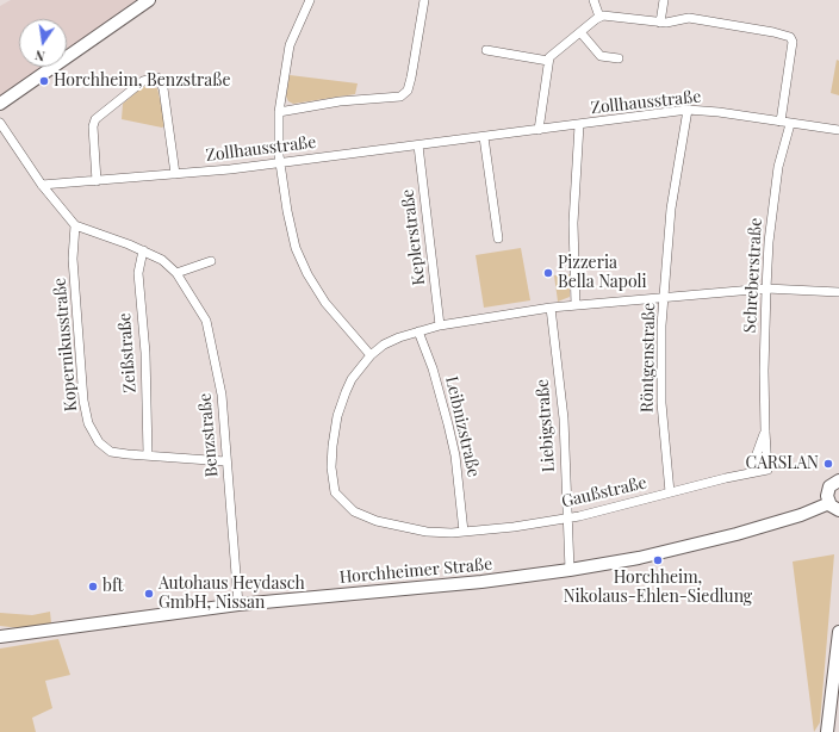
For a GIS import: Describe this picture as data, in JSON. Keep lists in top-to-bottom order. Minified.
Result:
{"streets":{"main road":["Horchheimer Straße"],"street":["Zollhausstraße","Keplerstraße","Schreberstraße","Kopernikusstraße","Zeißstraße","Röntgenstraße","Liebigstraße","Leibnizstraße","Benzstraße","Gaußstraße"]},"crossings":[["Zollhausstraße","Keplerstraße"],["Zollhausstraße","Schreberstraße"],["Zollhausstraße","Röntgenstraße"],["Keplerstraße","Gaußstraße"],["Schreberstraße","Gaußstraße"],["Kopernikusstraße","Zeißstraße"],["Kopernikusstraße","Benzstraße"],["Zeißstraße","Benzstraße"],["Röntgenstraße","Gaußstraße"],["Liebigstraße","Gaußstraße"],["Liebigstraße","Horchheimer Straße"],["Leibnizstraße","Gaußstraße"],["Benzstraße","Horchheimer Straße"]],"places":["Horchheim, Benzstraße","Pizzeria Bella Napoli","CARSLAN","Horchheim, Nikolaus-Ehlen-Siedlung","bft","Autohaus Heydasch GmbH, Nissan"],"north":"bottom"}
